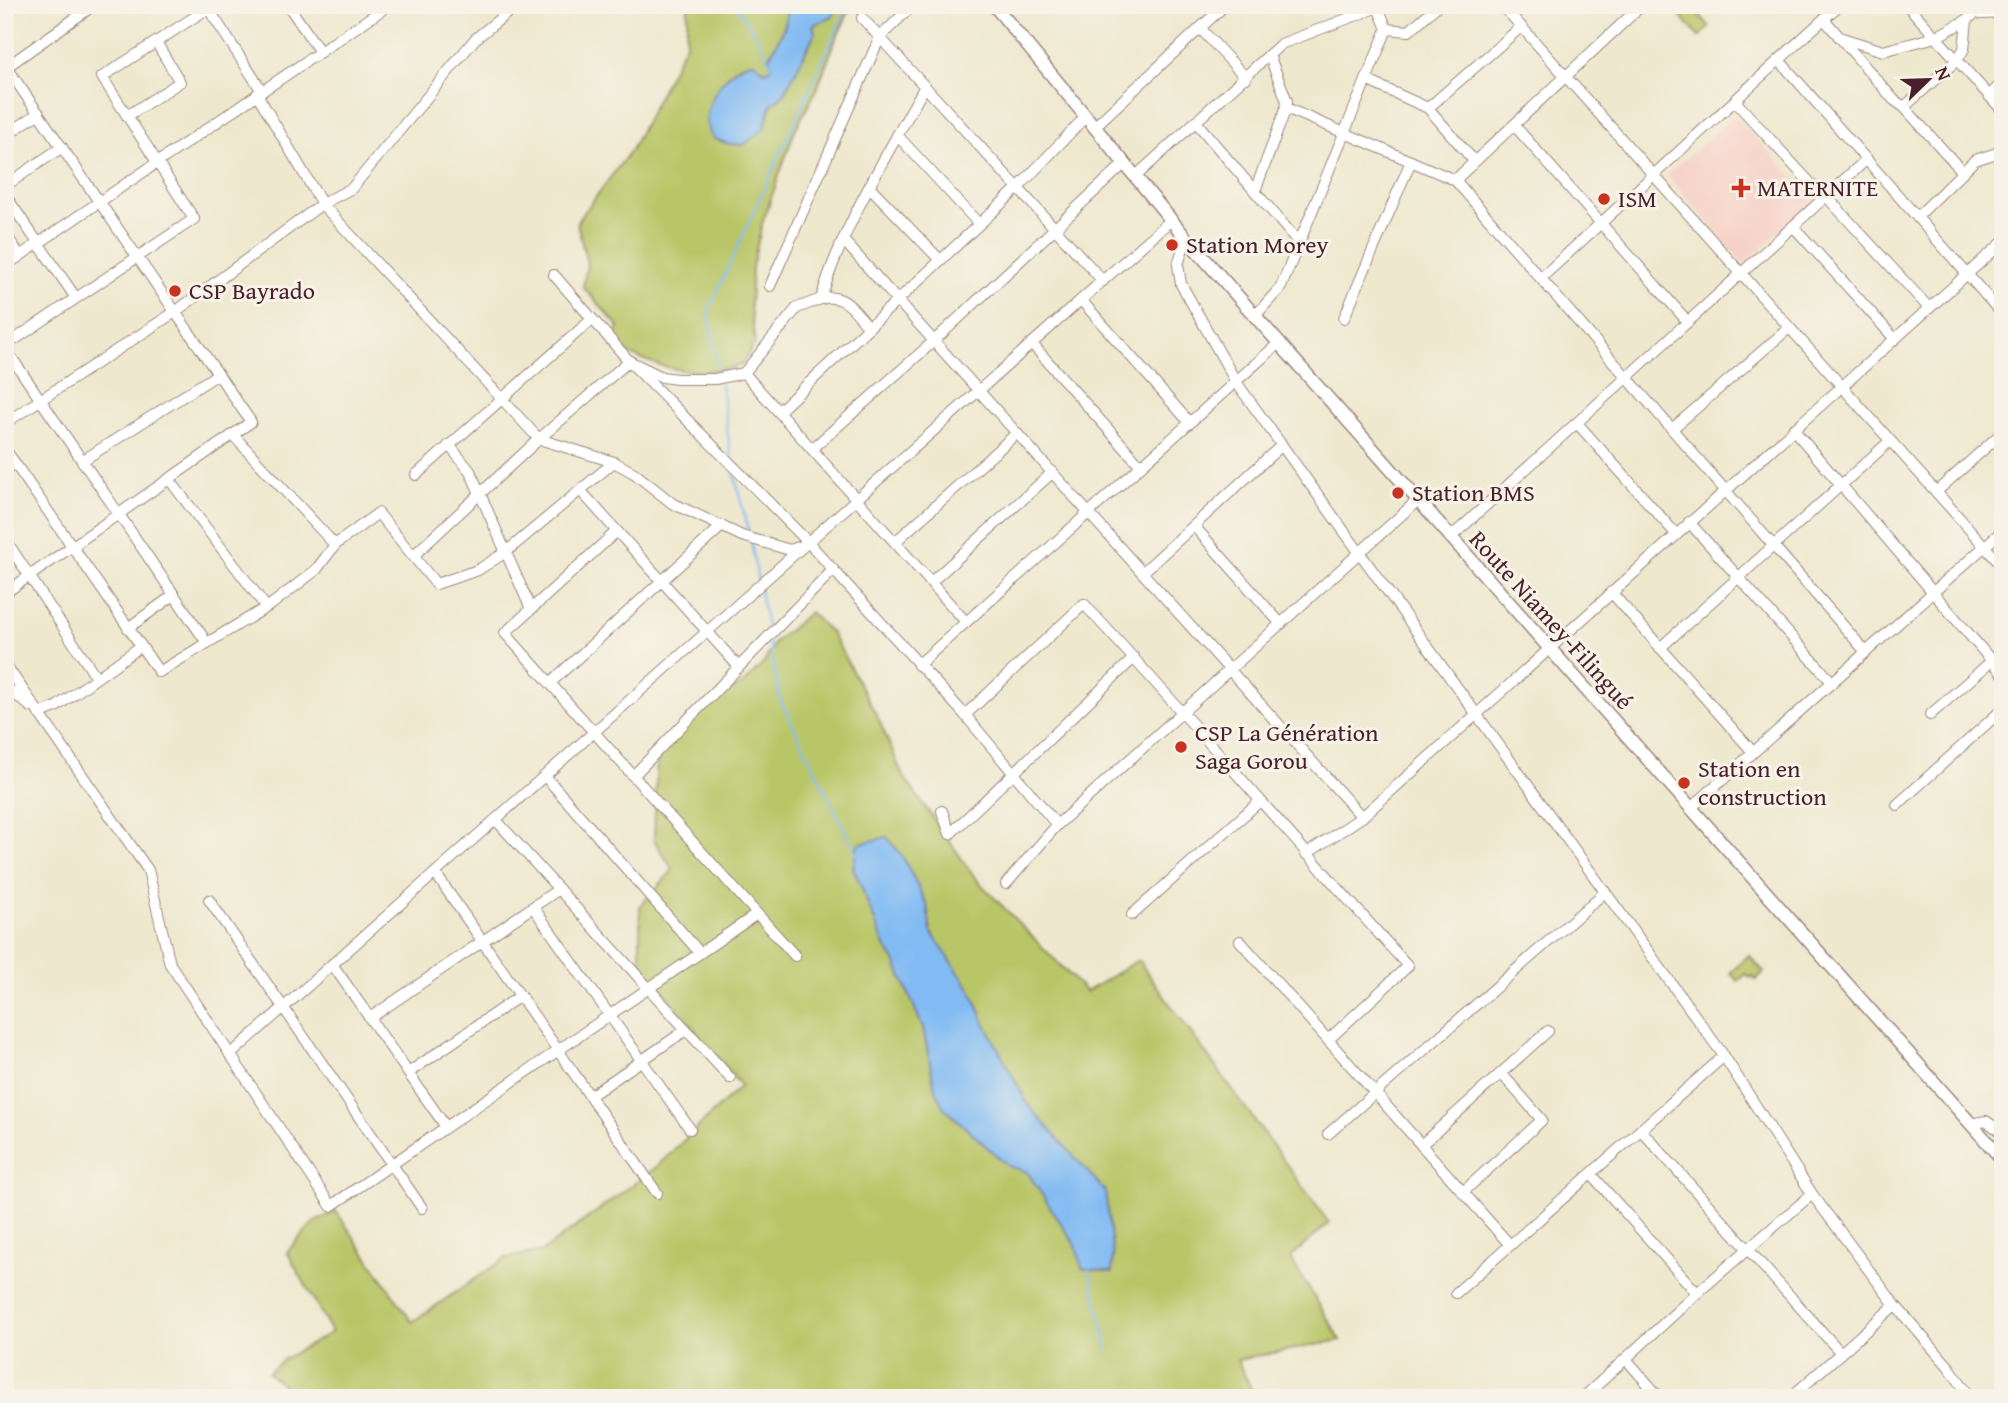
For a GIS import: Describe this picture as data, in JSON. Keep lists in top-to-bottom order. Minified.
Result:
{"streets":{"main road":["Route Niamey-Filingué"]},"places":{"health":["MATERNITE"],"other":["ISM","Station Morey","CSP Bayrado","Station BMS","CSP La Génération Saga Gorou","Station en construction"]},"north":"top right"}
